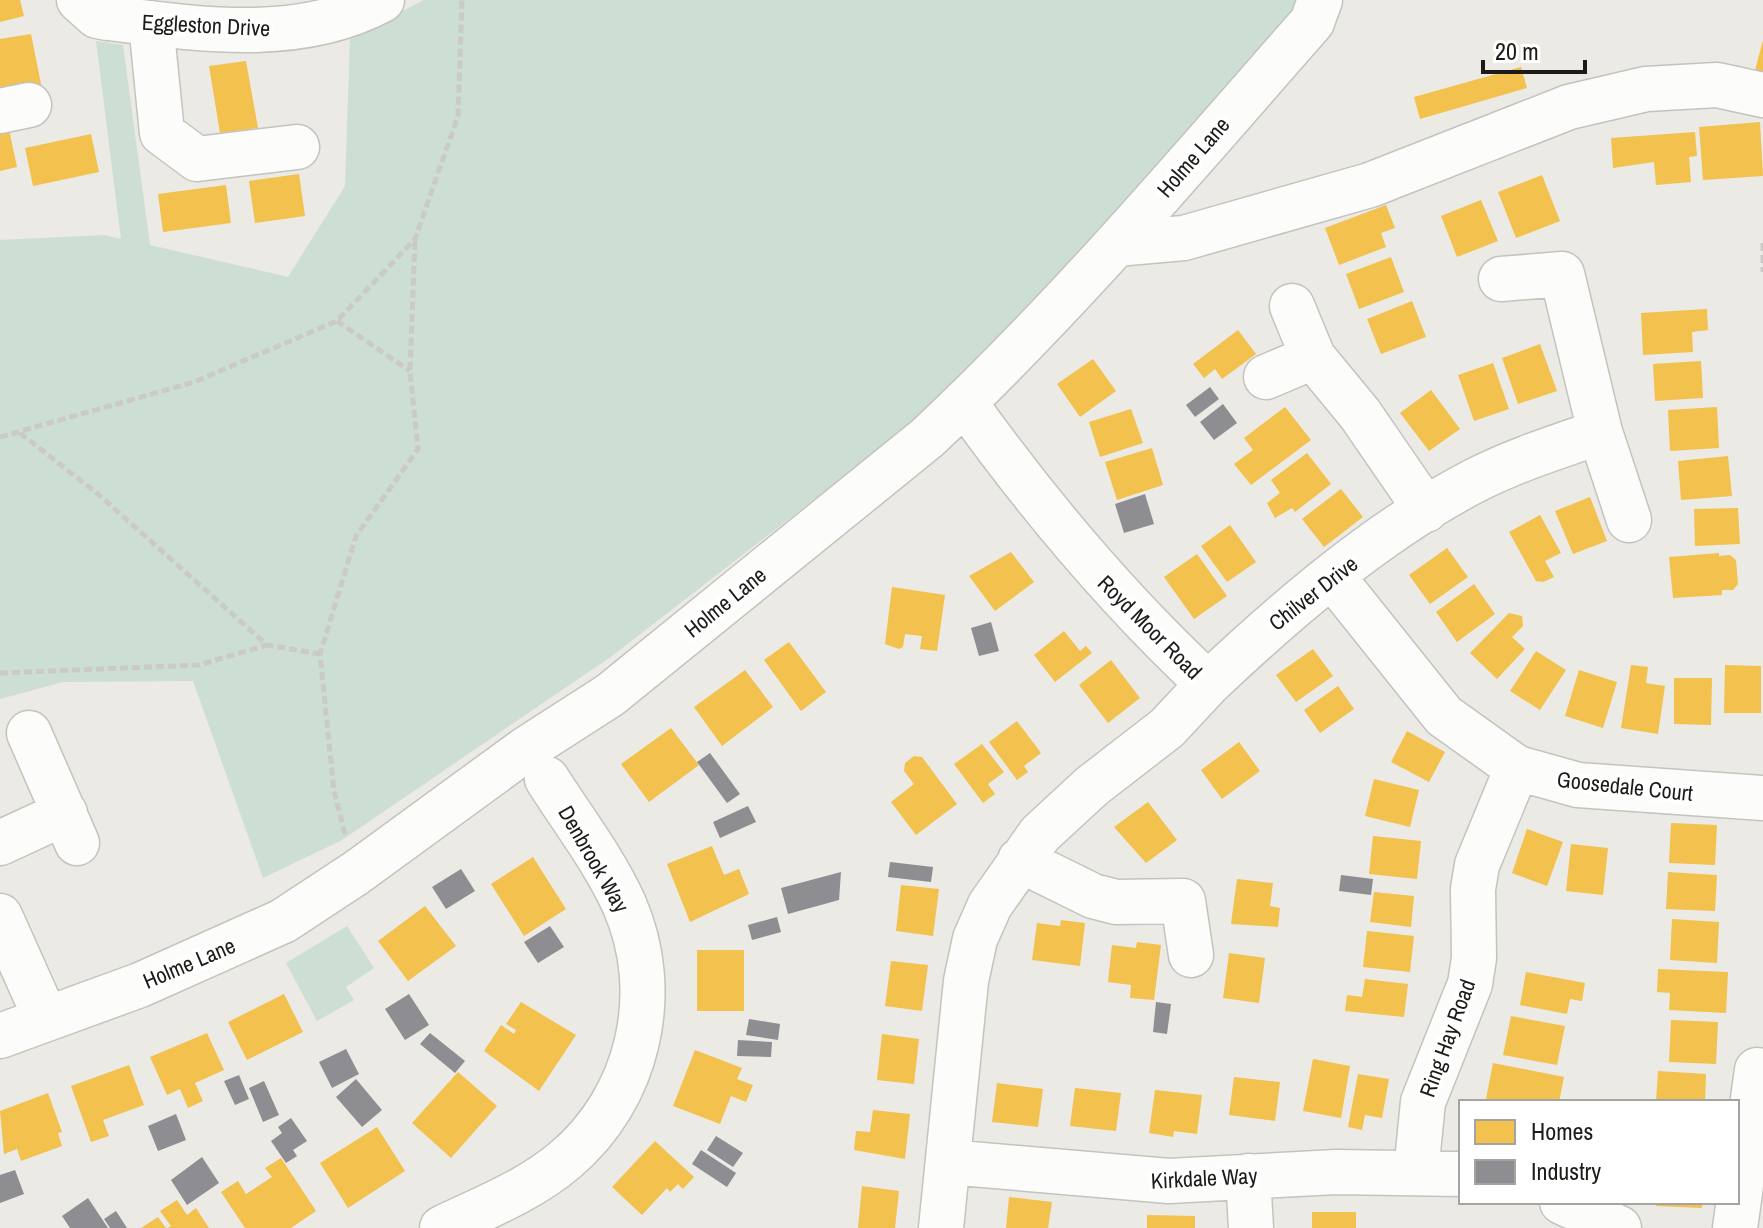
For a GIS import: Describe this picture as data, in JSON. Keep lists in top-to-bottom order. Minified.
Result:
{"streets":{"street":["Eggleston Drive","Holme Lane","Chilver Drive","Royd Moor Road","Goosedale Court","Denbrook Way","Ring Hay Road","Kirkdale Way"]},"crossings":[["Holme Lane","Royd Moor Road"],["Chilver Drive","Royd Moor Road"],["Chilver Drive","Goosedale Court"],["Royd Moor Road","Kirkdale Way"],["Goosedale Court","Ring Hay Road"],["Ring Hay Road","Kirkdale Way"]],"legend":["Homes","Industry"],"scale_bar":"20 m"}
